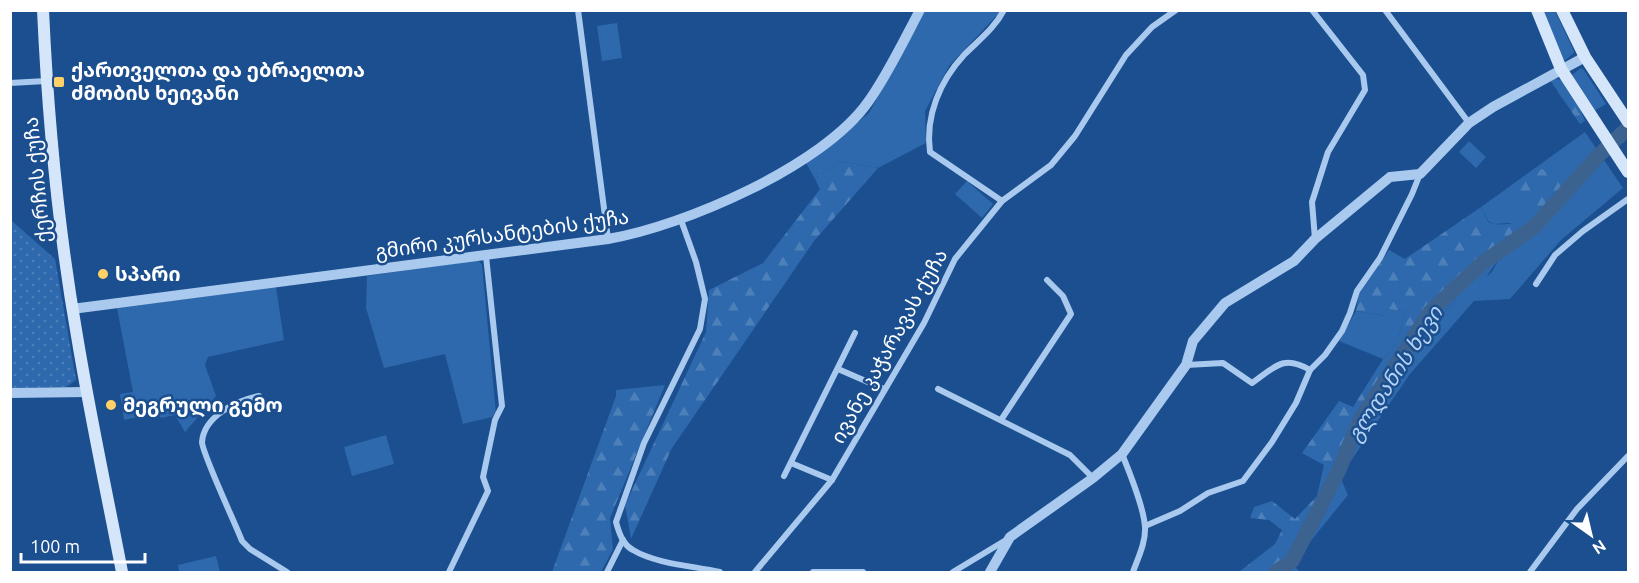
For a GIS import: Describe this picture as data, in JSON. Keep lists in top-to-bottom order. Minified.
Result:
{"streets":{"main road":["ქერჩის ქუჩა"],"street":["გმირი კურსანტების ქუჩა","ივანე კაჭარავას ქუჩა"]},"crossings":[["ქერჩის ქუჩა","გმირი კურსანტების ქუჩა"]],"water":["გლდანის ხევი"],"places":{"transit":["ქართველთა და ებრაელთა ძმობის ხეივანი"],"other":["სპარი","მეგრული გემო"]},"scale_bar":"100 m","north":"bottom right"}
